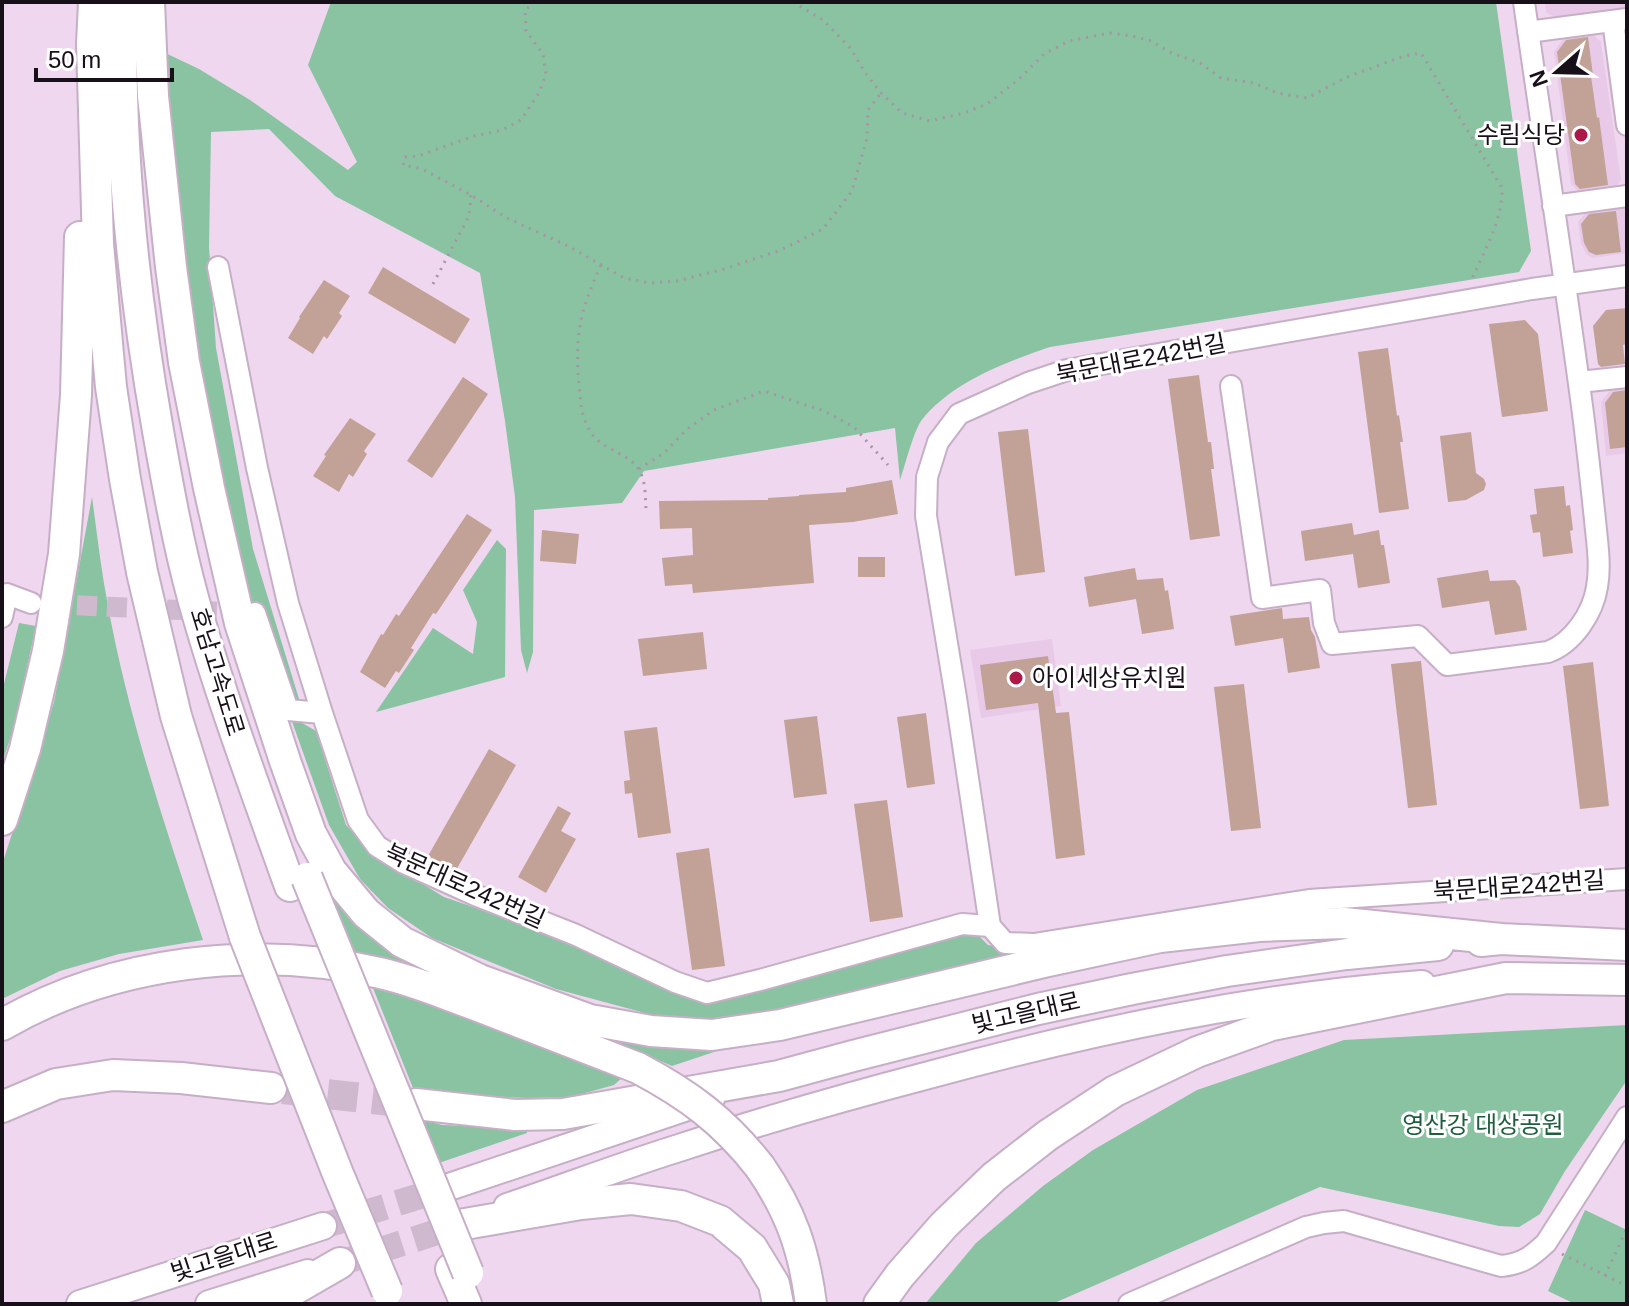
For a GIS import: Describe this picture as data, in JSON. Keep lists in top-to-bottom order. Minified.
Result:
{"streets":{"highway":["호남고속도로","빛고을대로"],"street":["북문대로242번길"]},"parks":["영산강 대상공원"],"places":["수림식당","아이세상유치원"],"scale_bar":"50 m","north":"left"}
